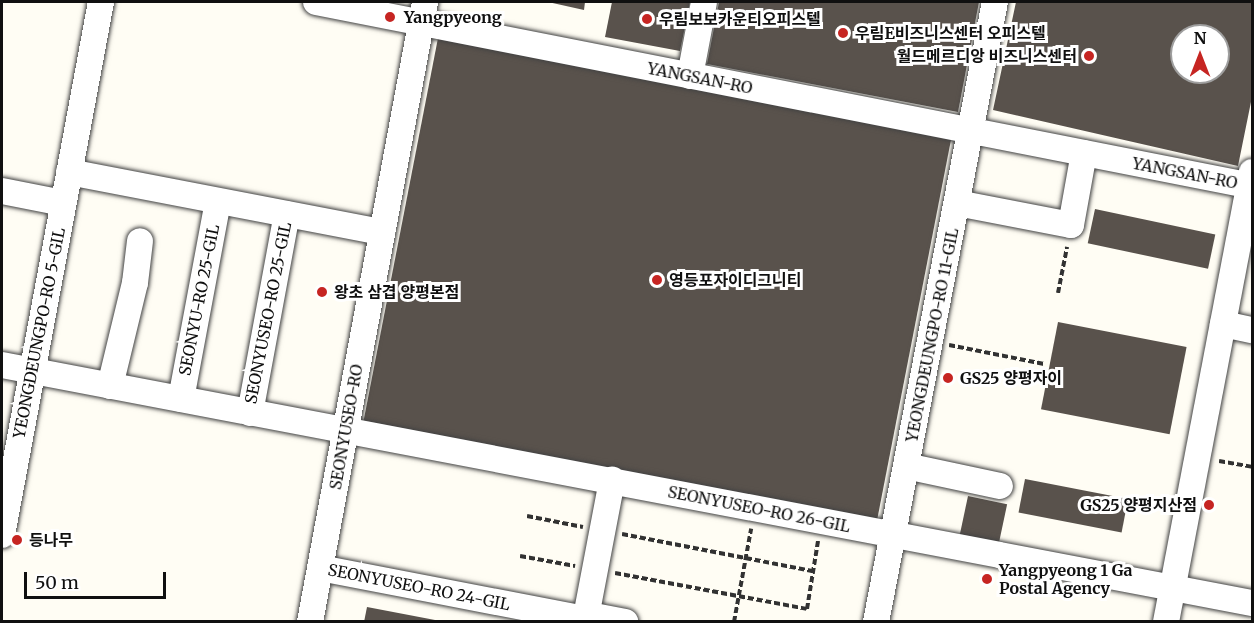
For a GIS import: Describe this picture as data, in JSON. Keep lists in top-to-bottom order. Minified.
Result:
{"streets":{"street":["YANGSAN-RO","SEONYU-RO 25-GIL","SEONYUSEO-RO 25-GIL","YEONGDEUNGPO-RO 5-GIL","YEONGDEUNGPO-RO 11-GIL","SEONYUSEO-RO","SEONYUSEO-RO 26-GIL","SEONYUSEO-RO 24-GIL"]},"crossings":[["YANGSAN-RO","YEONGDEUNGPO-RO 11-GIL"],["YANGSAN-RO","SEONYUSEO-RO"],["SEONYU-RO 25-GIL","SEONYUSEO-RO 25-GIL"],["SEONYU-RO 25-GIL","YEONGDEUNGPO-RO 5-GIL"],["SEONYU-RO 25-GIL","SEONYUSEO-RO"],["SEONYU-RO 25-GIL","SEONYUSEO-RO 26-GIL"],["YEONGDEUNGPO-RO 11-GIL","SEONYUSEO-RO 26-GIL"],["SEONYUSEO-RO","SEONYUSEO-RO 26-GIL"],["SEONYUSEO-RO","SEONYUSEO-RO 24-GIL"]],"places":["Yangpyeong","우림보보카운티오피스텔","우림E비즈니스센터 오피스텔","월드메르디앙 비즈니스센터","영등포자이디그니티","왕초 삼겹 양평본점","GS25 양평자이","GS25 양평지산점","등나무","Yangpyeong 1 Ga Postal Agency"],"scale_bar":"50 m","north":"top"}
